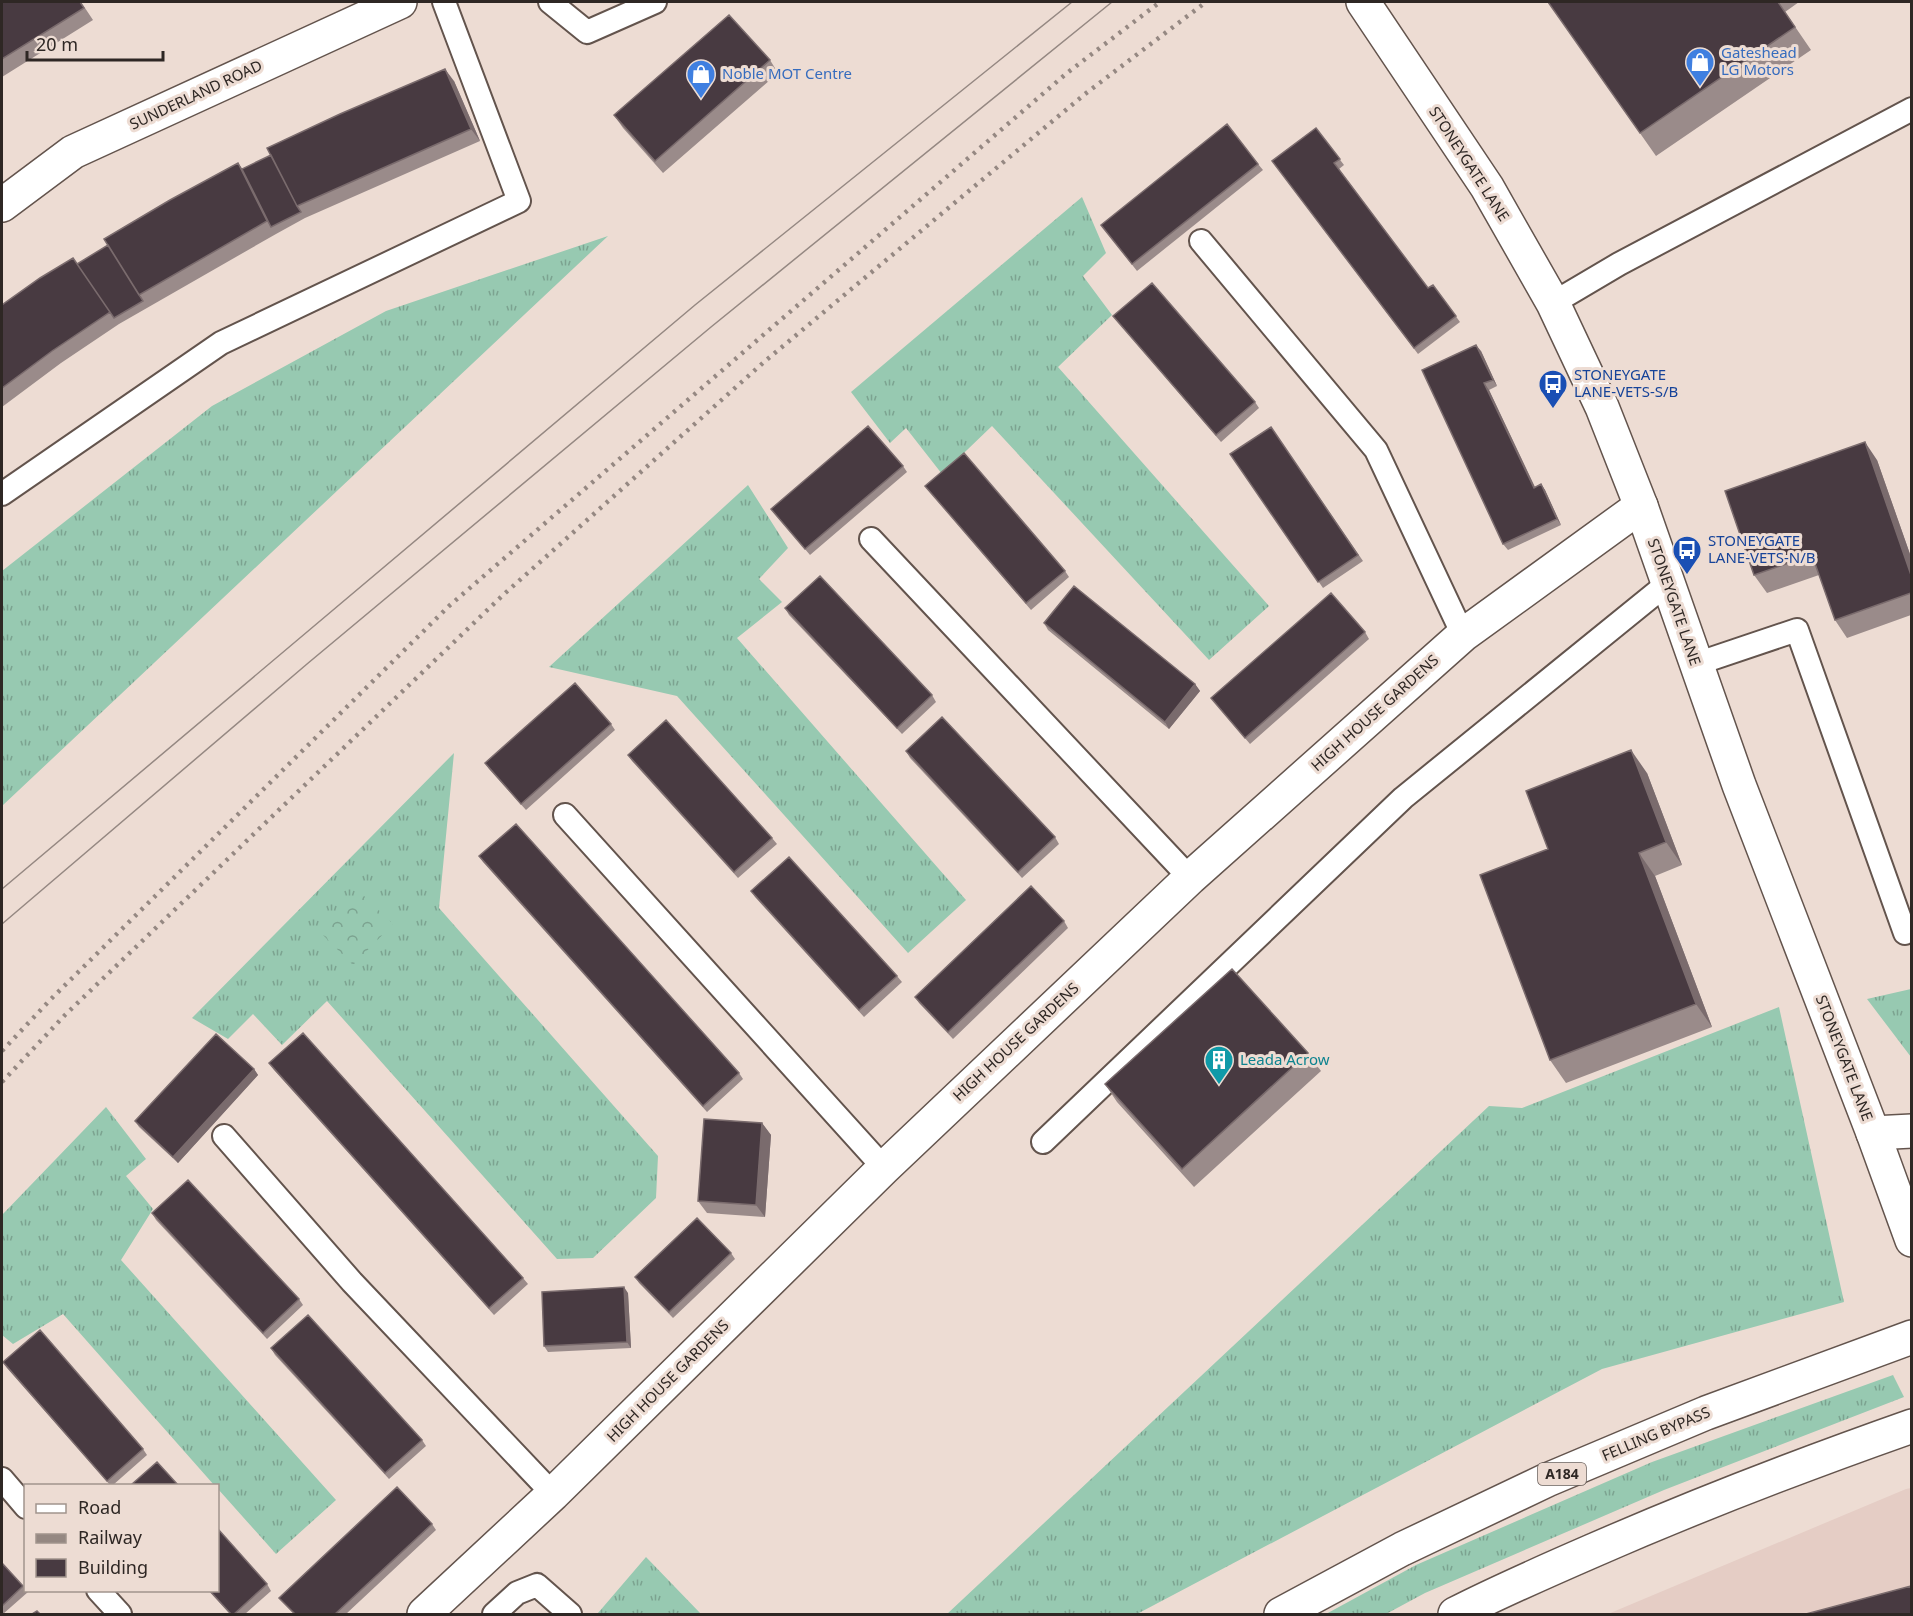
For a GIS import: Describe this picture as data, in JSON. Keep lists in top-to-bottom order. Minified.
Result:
{"streets":{"main road":["SUNDERLAND ROAD","STONEYGATE LANE","HIGH HOUSE GARDENS","FELLING BYPASS","A184"]},"crossings":[["STONEYGATE LANE","HIGH HOUSE GARDENS"]],"places":{"shop":["Gateshead LG Motors","Noble MOT Centre"],"bus stop":["STONEYGATE LANE-VETS-S/B","STONEYGATE LANE-VETS-N/B"],"building":["Leada Acrow"]},"legend":["Road","Railway","Building"],"scale_bar":"20 m"}
